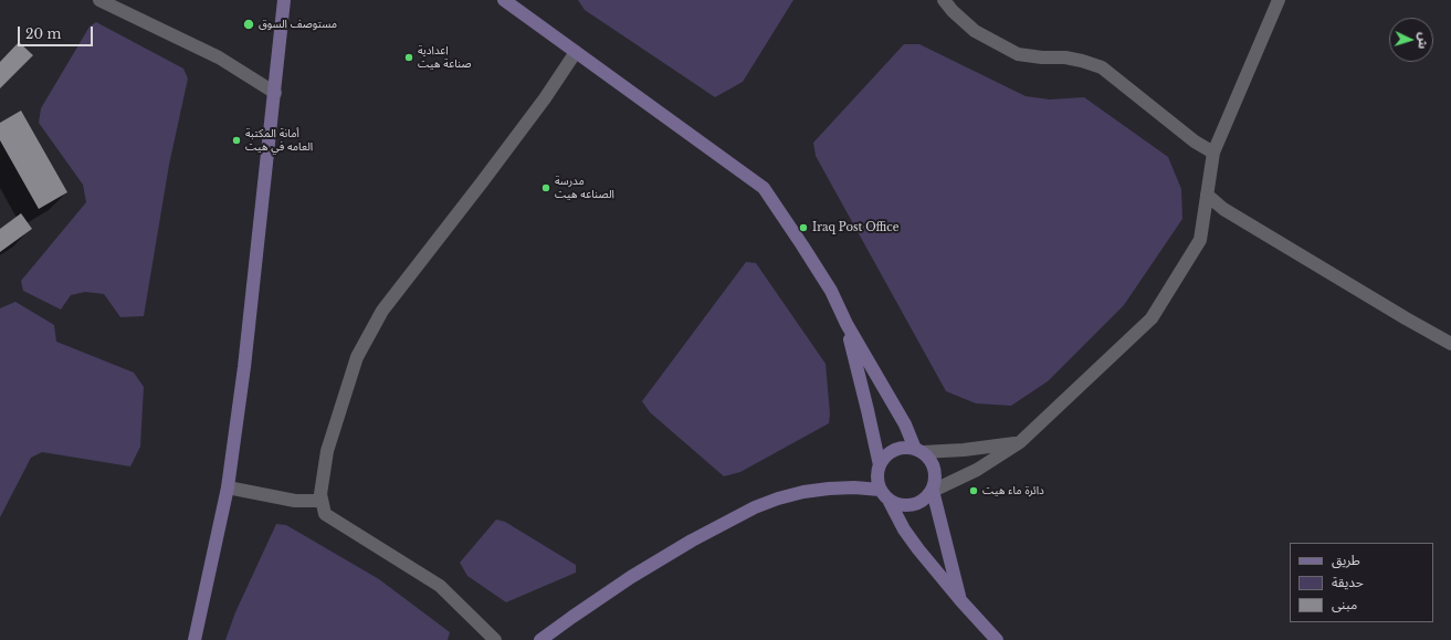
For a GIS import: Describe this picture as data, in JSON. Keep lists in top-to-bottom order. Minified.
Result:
{"places":["مستوصف السوق","اعدادية صناعة هيت","أمانة المكتبة العامه في هيت","مدرسة الصناعه هيت","Iraq Post Office","دائرة ماء هيت"],"legend":["طريق","حديقة","مبنى"],"scale_bar":"20 m","north":"right"}
